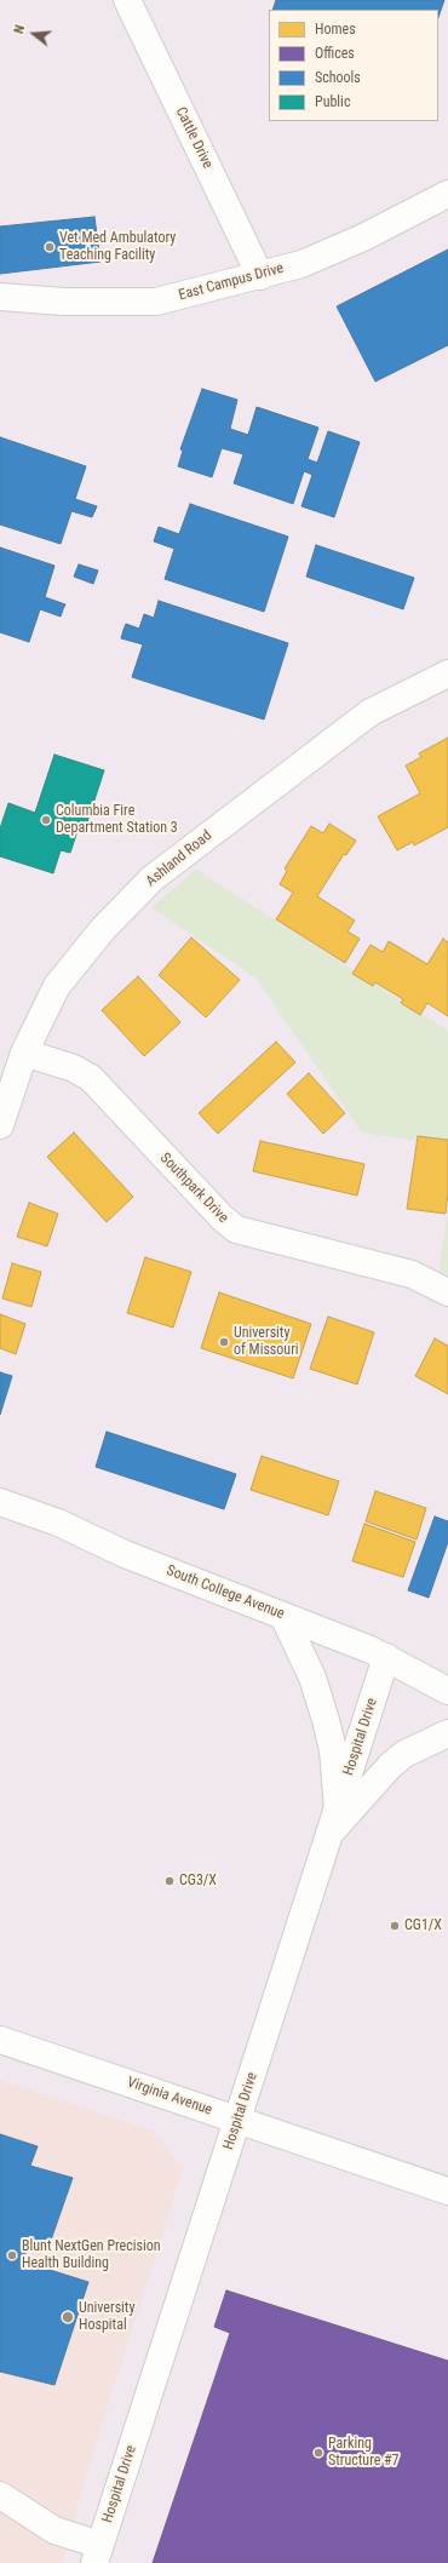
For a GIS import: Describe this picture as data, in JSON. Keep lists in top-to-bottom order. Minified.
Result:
{"streets":{"street":["Cattle Drive","East Campus Drive","Ashland Road","Southpark Drive","South College Avenue","Hospital Drive","Virginia Avenue"]},"crossings":[["Cattle Drive","East Campus Drive"],["Ashland Road","Southpark Drive"],["South College Avenue","Hospital Drive"],["Hospital Drive","Virginia Avenue"]],"places":["Vet Med Ambulatory Teaching Facility","Columbia Fire Department Station 3","University of Missouri","CG3/X","CG1/X","Blunt NextGen Precision Health Building","University Hospital","Parking Structure #7"],"legend":["Homes","Offices","Schools","Public"],"north":"left"}
